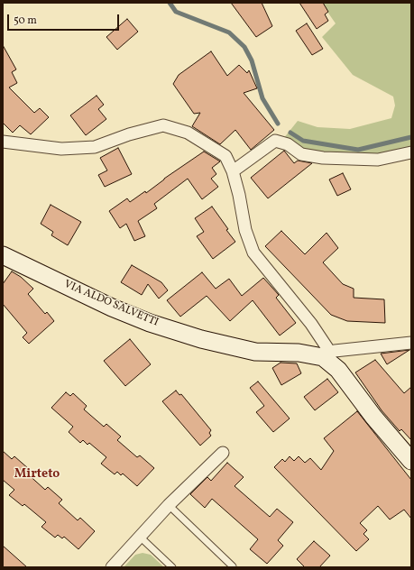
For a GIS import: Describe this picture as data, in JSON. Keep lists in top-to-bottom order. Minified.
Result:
{"streets":{"street":["VIA ALDO SALVETTI"]},"districts":["Mirteto"],"scale_bar":"50 m"}
